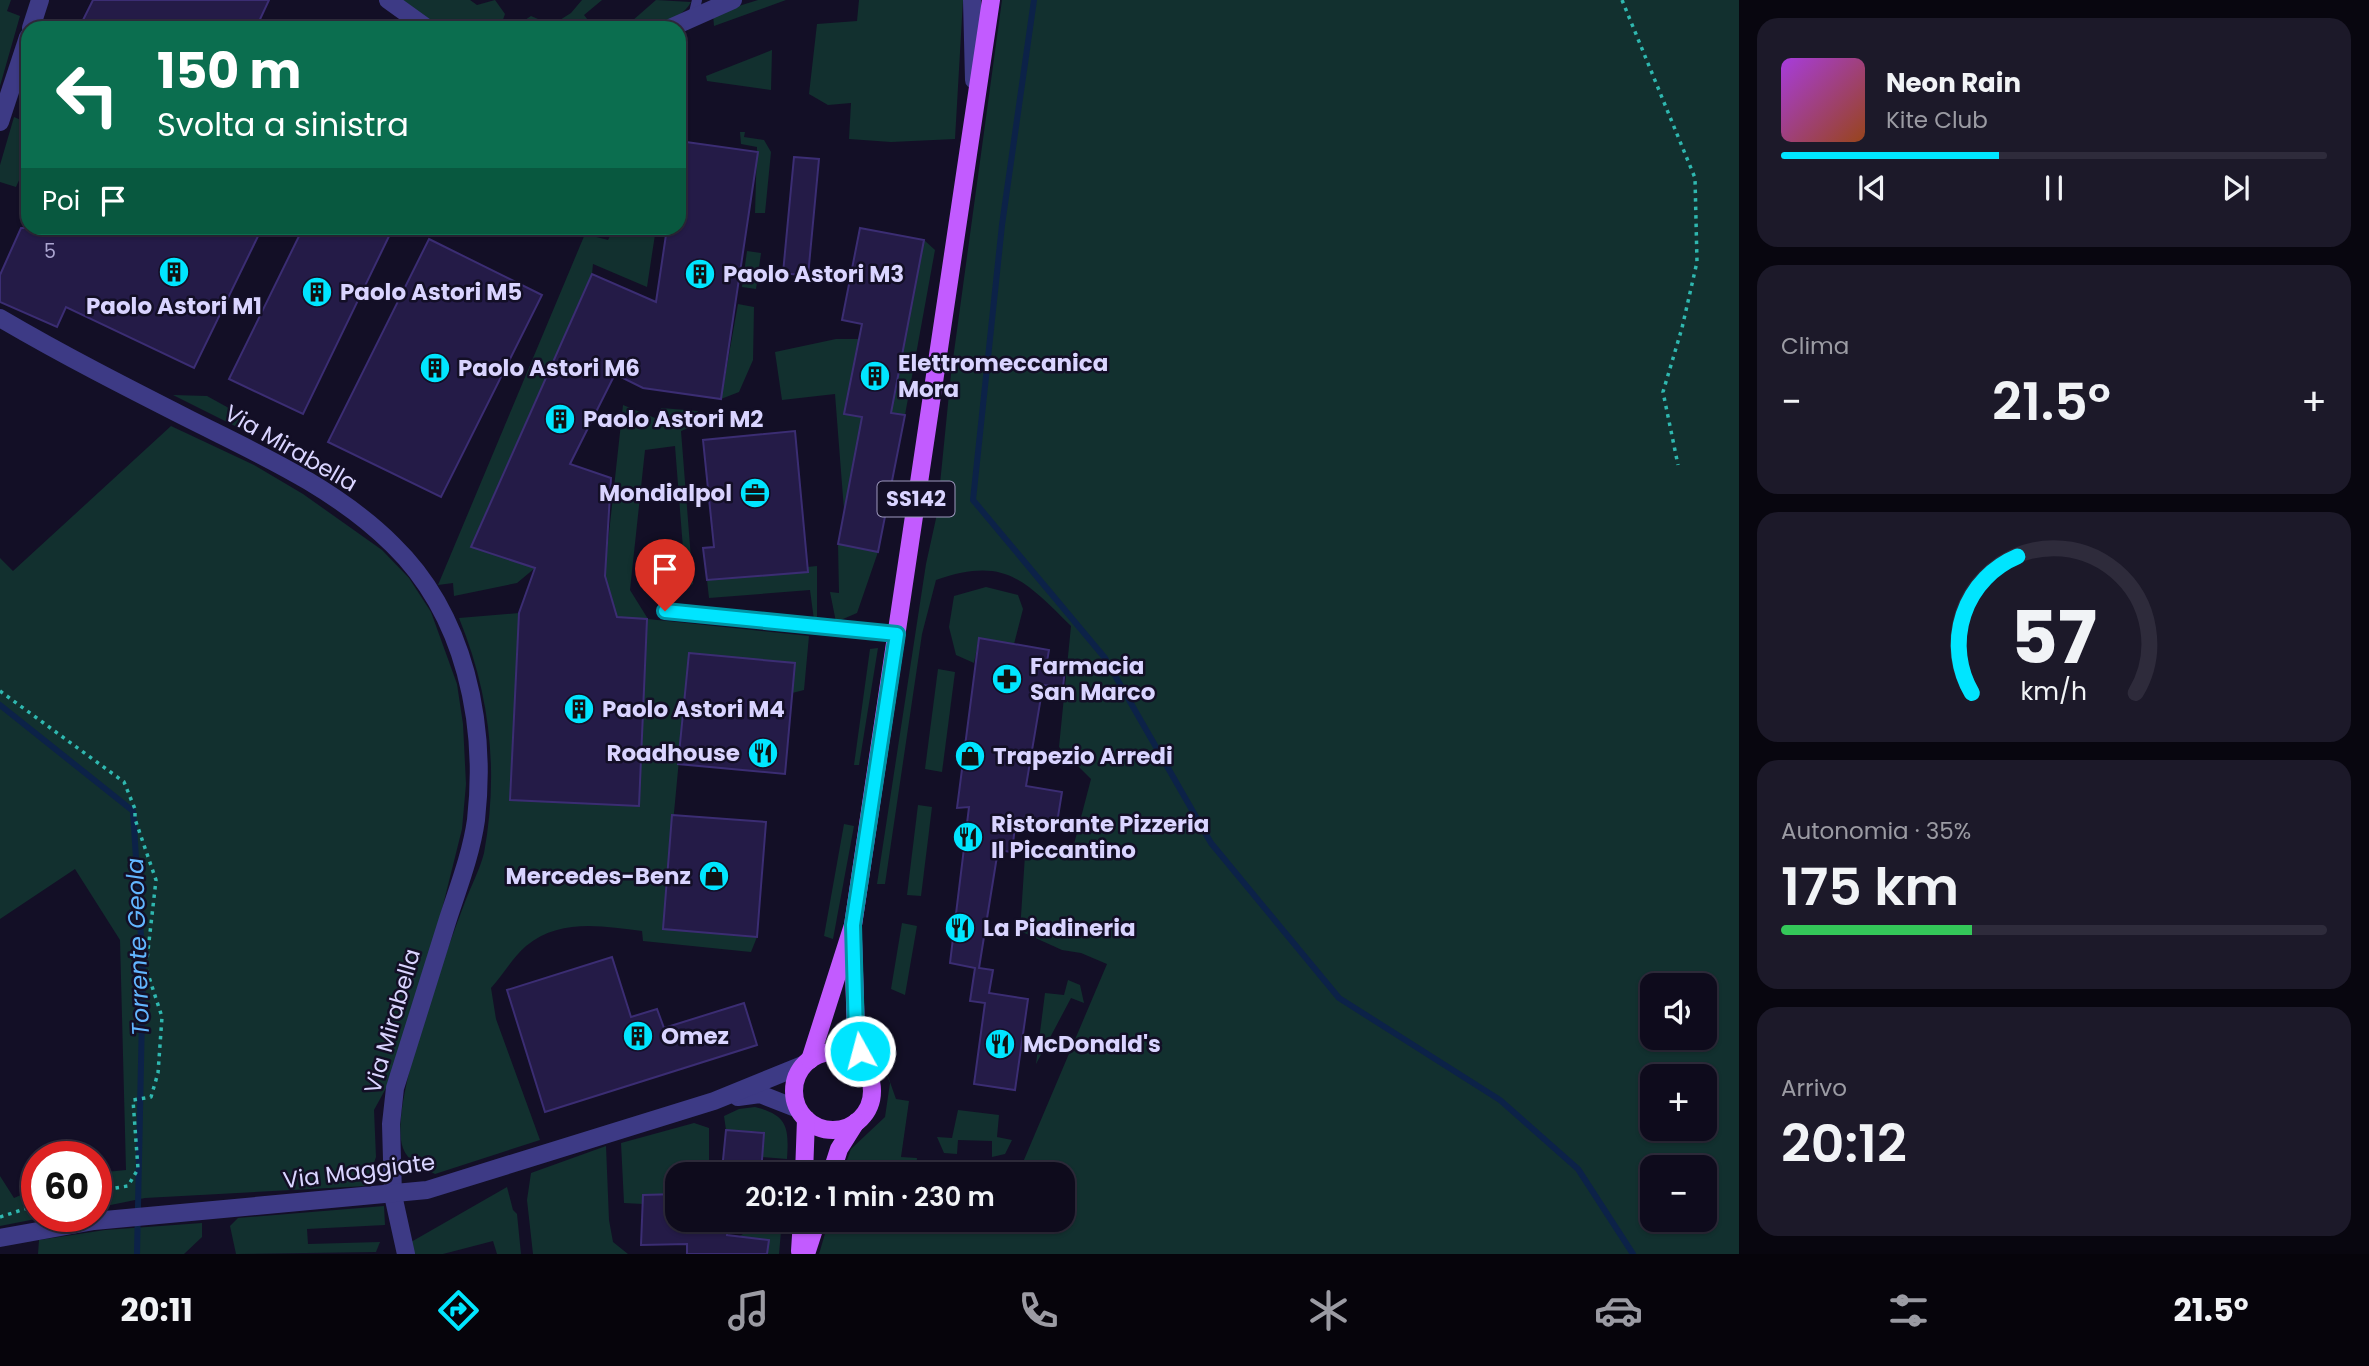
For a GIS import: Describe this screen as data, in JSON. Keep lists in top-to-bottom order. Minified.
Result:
{"streets":{"main road":["SS142"],"street":["Via Mirabella","Via Maggiate"]},"crossings":[["Via Mirabella","Via Maggiate"],["SS142","Via Maggiate"]],"water":["Torrente Geola"],"places":{"building":["Paolo Astori M1","Paolo Astori M3","Paolo Astori M5","Paolo Astori M6","Elettromeccanica Mora","Paolo Astori M2","Paolo Astori M4","Omez"],"office":["Mondialpol"],"pharmacy":["Farmacia San Marco"],"restaurant":["Roadhouse","Ristorante Pizzeria Il Piccantino","La Piadineria","McDonald's"],"shop":["Trapezio Arredi","Mercedes-Benz"]},"house_numbers":["5"],"page":{"turn":["150 m","Svolta a sinistra"],"song":["Neon Rain","Kite Club"],"then":"Poi","tile":["Clima",["Autonomia · 35%","175 km"],["Arrivo","20:12"]],"heat":["−","21.5°","+"],"map_buttons":["+","−"],"limit":"60","trip":"20:12 · 1 min · 230 m","tabs":["20:11","21.5°"],"gauge":["57","km/h"]}}
